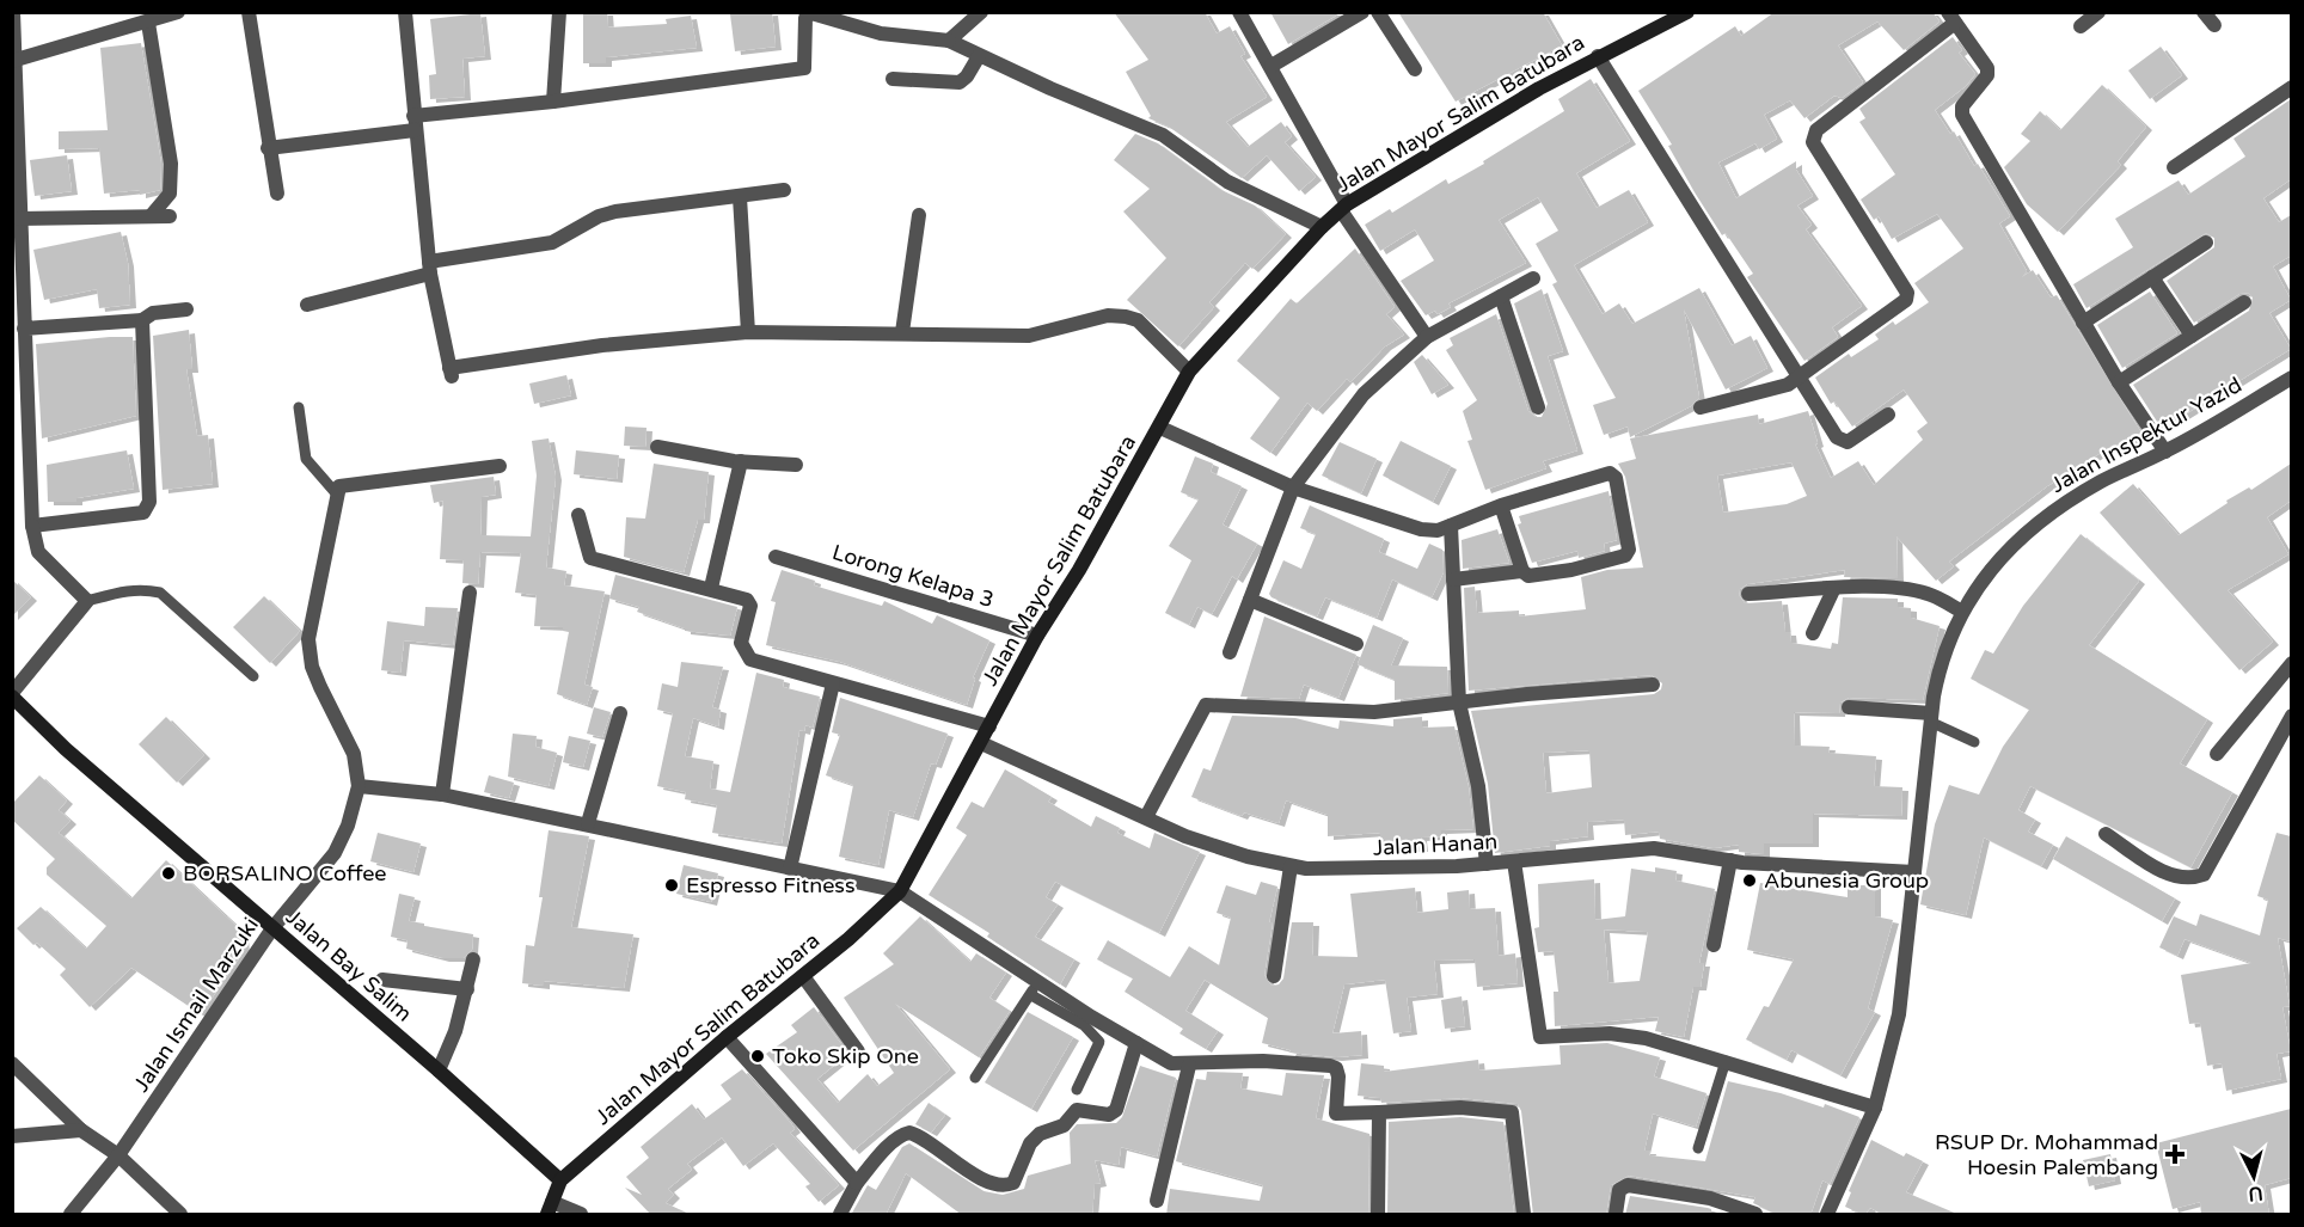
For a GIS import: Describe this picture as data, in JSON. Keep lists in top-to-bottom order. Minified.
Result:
{"streets":{"street":["Jalan Mayor Salim Batubara","Jalan Inspektur Yazid","Lorong Kelapa 3","Jalan Hanan","Jalan Bay Salim","Jalan Ismail Marzuki"]},"crossings":[["Jalan Mayor Salim Batubara","Lorong Kelapa 3"],["Jalan Mayor Salim Batubara","Jalan Hanan"],["Jalan Mayor Salim Batubara","Jalan Bay Salim"],["Jalan Inspektur Yazid","Jalan Hanan"],["Jalan Bay Salim","Jalan Ismail Marzuki"]],"places":{"other":["BORSALINO Coffee","Abunesia Group","Espresso Fitness","Toko Skip One"],"health":["RSUP Dr. Mohammad Hoesin Palembang"]},"north":"bottom"}
